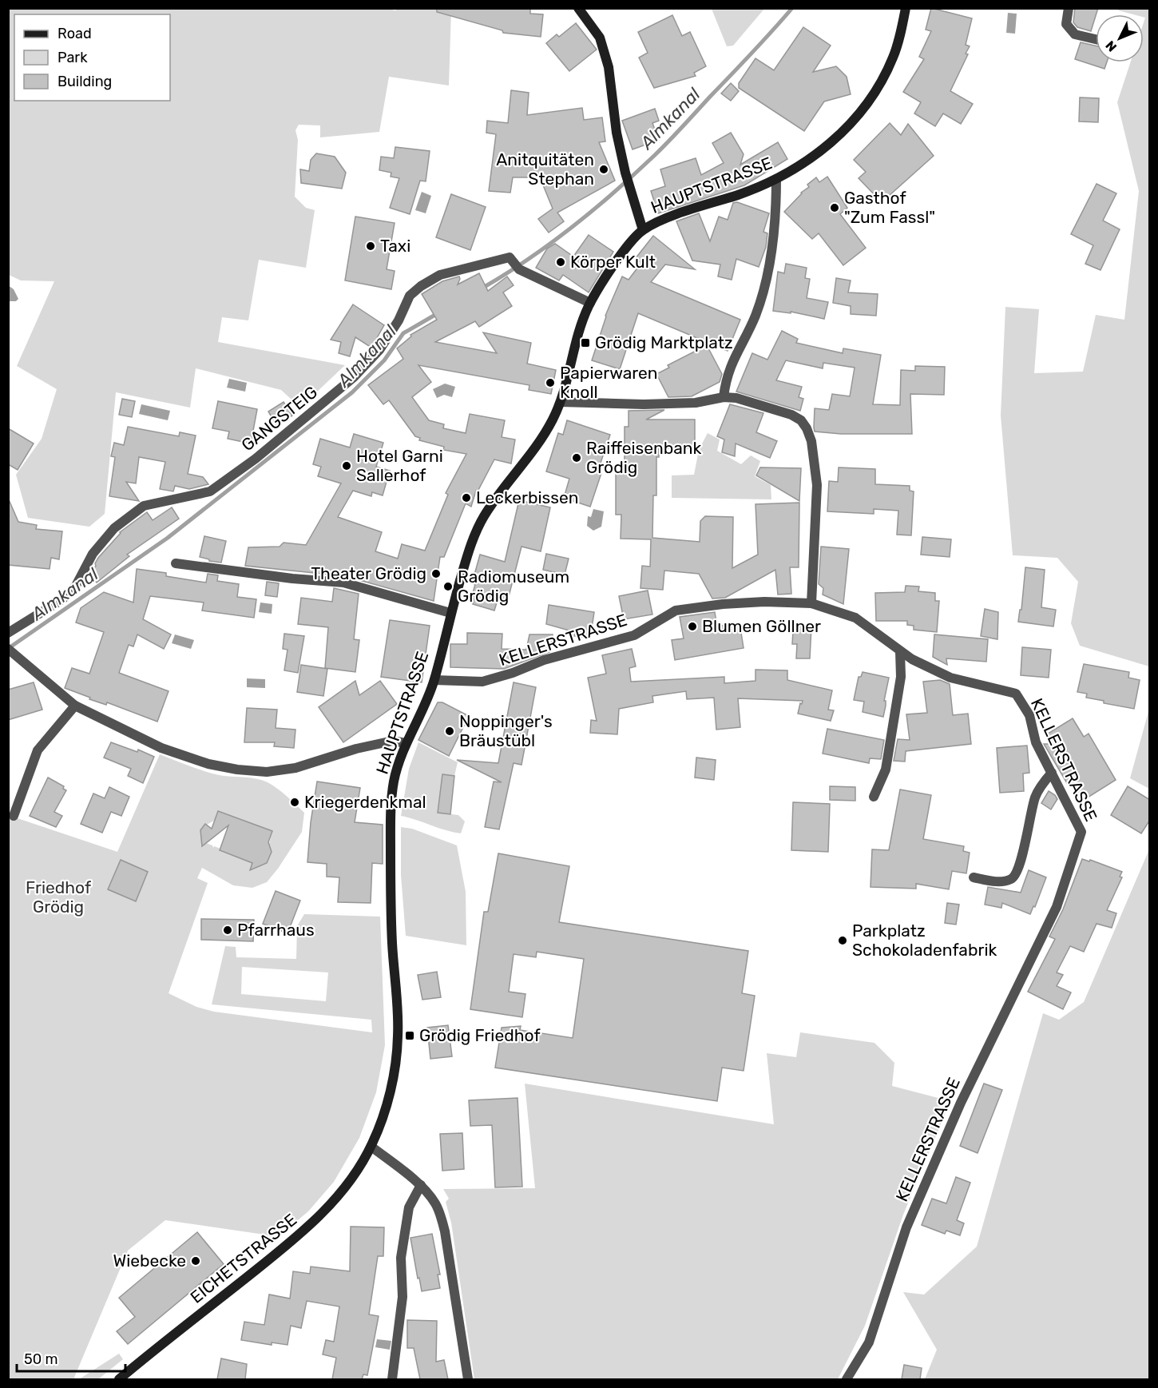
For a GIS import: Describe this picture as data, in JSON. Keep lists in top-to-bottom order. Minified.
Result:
{"streets":{"main road":["HAUPTSTRASSE","EICHETSTRASSE"],"street":["GANGSTEIG","KELLERSTRASSE"]},"crossings":[["HAUPTSTRASSE","GANGSTEIG"],["HAUPTSTRASSE","KELLERSTRASSE"],["HAUPTSTRASSE","EICHETSTRASSE"]],"water":["Almkanal"],"parks":["Friedhof Grödig"],"places":{"other":["Anitquitäten Stephan","Gasthof \"Zum Fassl\"","Taxi","Körper Kult","Papierwaren Knoll","Raiffeisenbank Grödig","Hotel Garni Sallerhof","Leckerbissen","Theater Grödig","Radiomuseum Grödig","Blumen Göllner","Noppinger's Bräustübl","Kriegerdenkmal","Pfarrhaus","Parkplatz Schokoladenfabrik","Wiebecke"],"transit":["Grödig Marktplatz","Grödig Friedhof"]},"legend":["Road","Park","Building"],"scale_bar":"50 m","north":"bottom left"}
